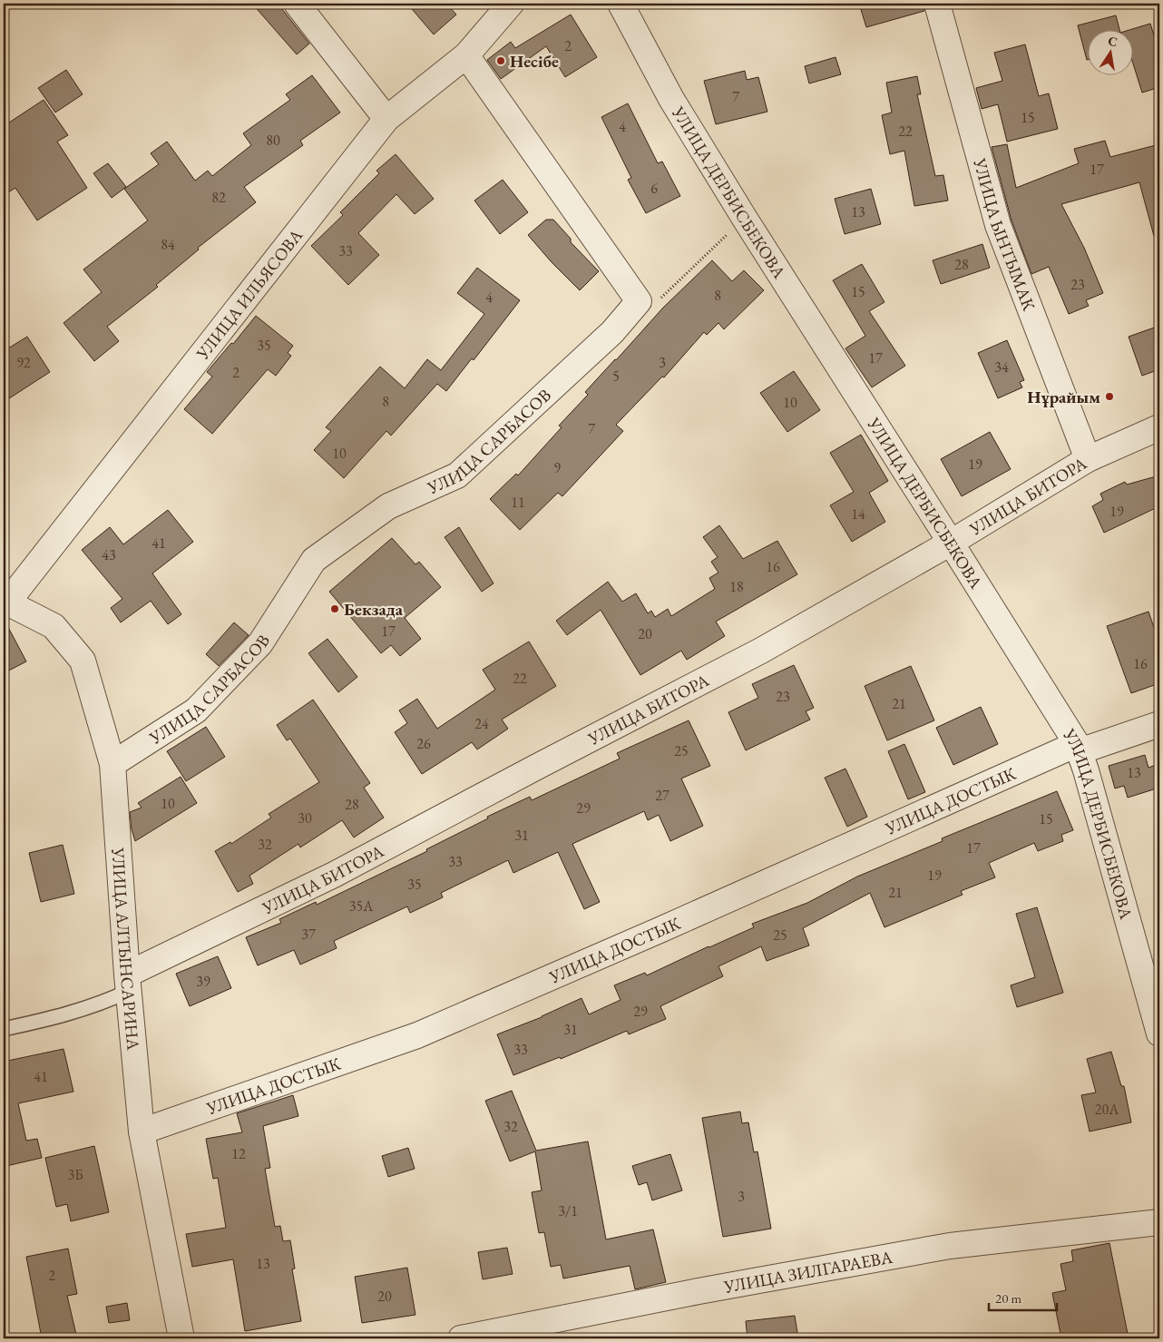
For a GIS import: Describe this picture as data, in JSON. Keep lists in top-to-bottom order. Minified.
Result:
{"streets":{"street":["УЛИЦА ДЕРБИСБЕКОВА","УЛИЦА ЫНТЫМАК","УЛИЦА ИЛЬЯСОВА","УЛИЦА САРБАСОВ","УЛИЦА БИТОРА","УЛИЦА ДОСТЫК","УЛИЦА АЛТЫНСАРИНА","УЛИЦА ЗИЛГАРАЕВА"]},"crossings":[["УЛИЦА ДЕРБИСБЕКОВА","УЛИЦА БИТОРА"],["УЛИЦА ДЕРБИСБЕКОВА","УЛИЦА ДОСТЫК"],["УЛИЦА ЫНТЫМАК","УЛИЦА БИТОРА"],["УЛИЦА ИЛЬЯСОВА","УЛИЦА АЛТЫНСАРИНА"],["УЛИЦА САРБАСОВ","УЛИЦА АЛТЫНСАРИНА"],["УЛИЦА БИТОРА","УЛИЦА АЛТЫНСАРИНА"],["УЛИЦА ДОСТЫК","УЛИЦА АЛТЫНСАРИНА"]],"places":["Несібе","Нұрайым","Бекзада"],"house_numbers":["2","7","15","4","22","80","17","6","82","13","84","33","28","23","15","8","4","35","17","92","3","34","2","5","8","10","7","10","19","9","11","19","14","41","43","16","18","17","20","16","22","23","21","24","26","25","13","27","10","28","29","30","15","31","32","17","33","19","35","21","35А","37","25","39","29","31","33","41","20А","32","12","3Б","3","3/1","13","2","20"],"scale_bar":"20 m","north":"top"}
